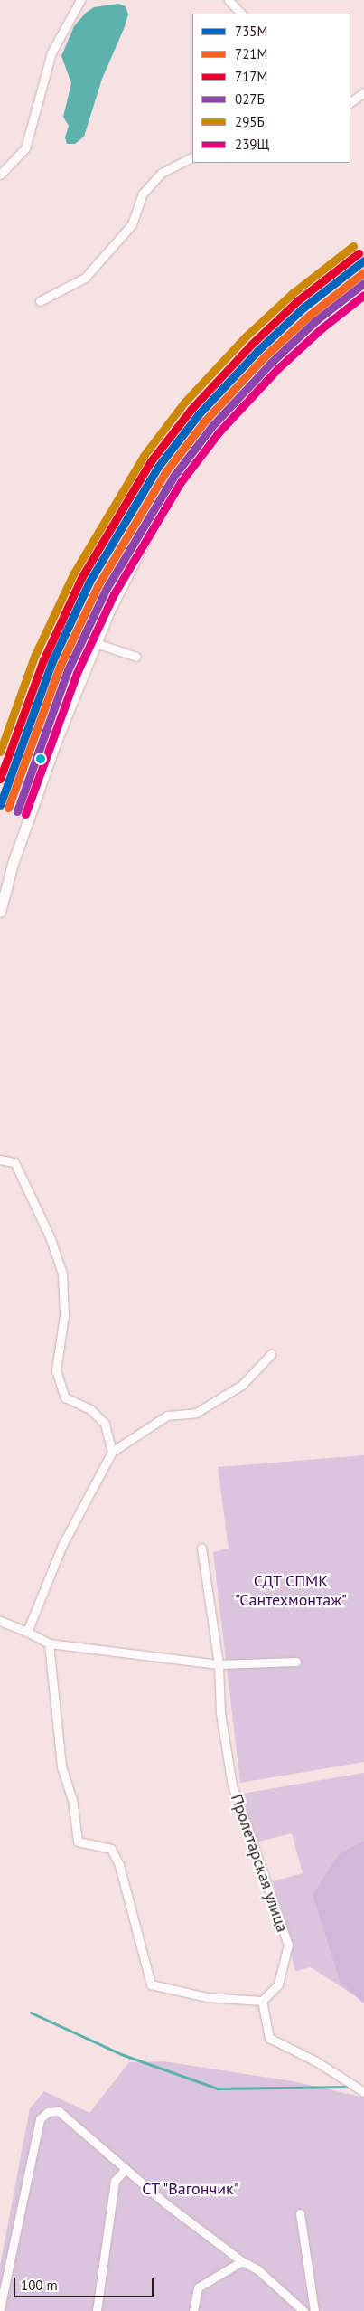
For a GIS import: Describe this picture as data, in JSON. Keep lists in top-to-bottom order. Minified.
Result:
{"streets":{"street":["Пролетарская улица"]},"parks":["СДТ СПМК \"Сантехмонтаж\"","СТ \"Вагончик\""],"lines":["transit line 295Б","transit line 717М","transit line 735М","transit line 721М","transit line 027Б","transit line 239Щ"],"legend":["735М","721М","717М","027Б","295Б","239Щ"],"scale_bar":"100 m"}
